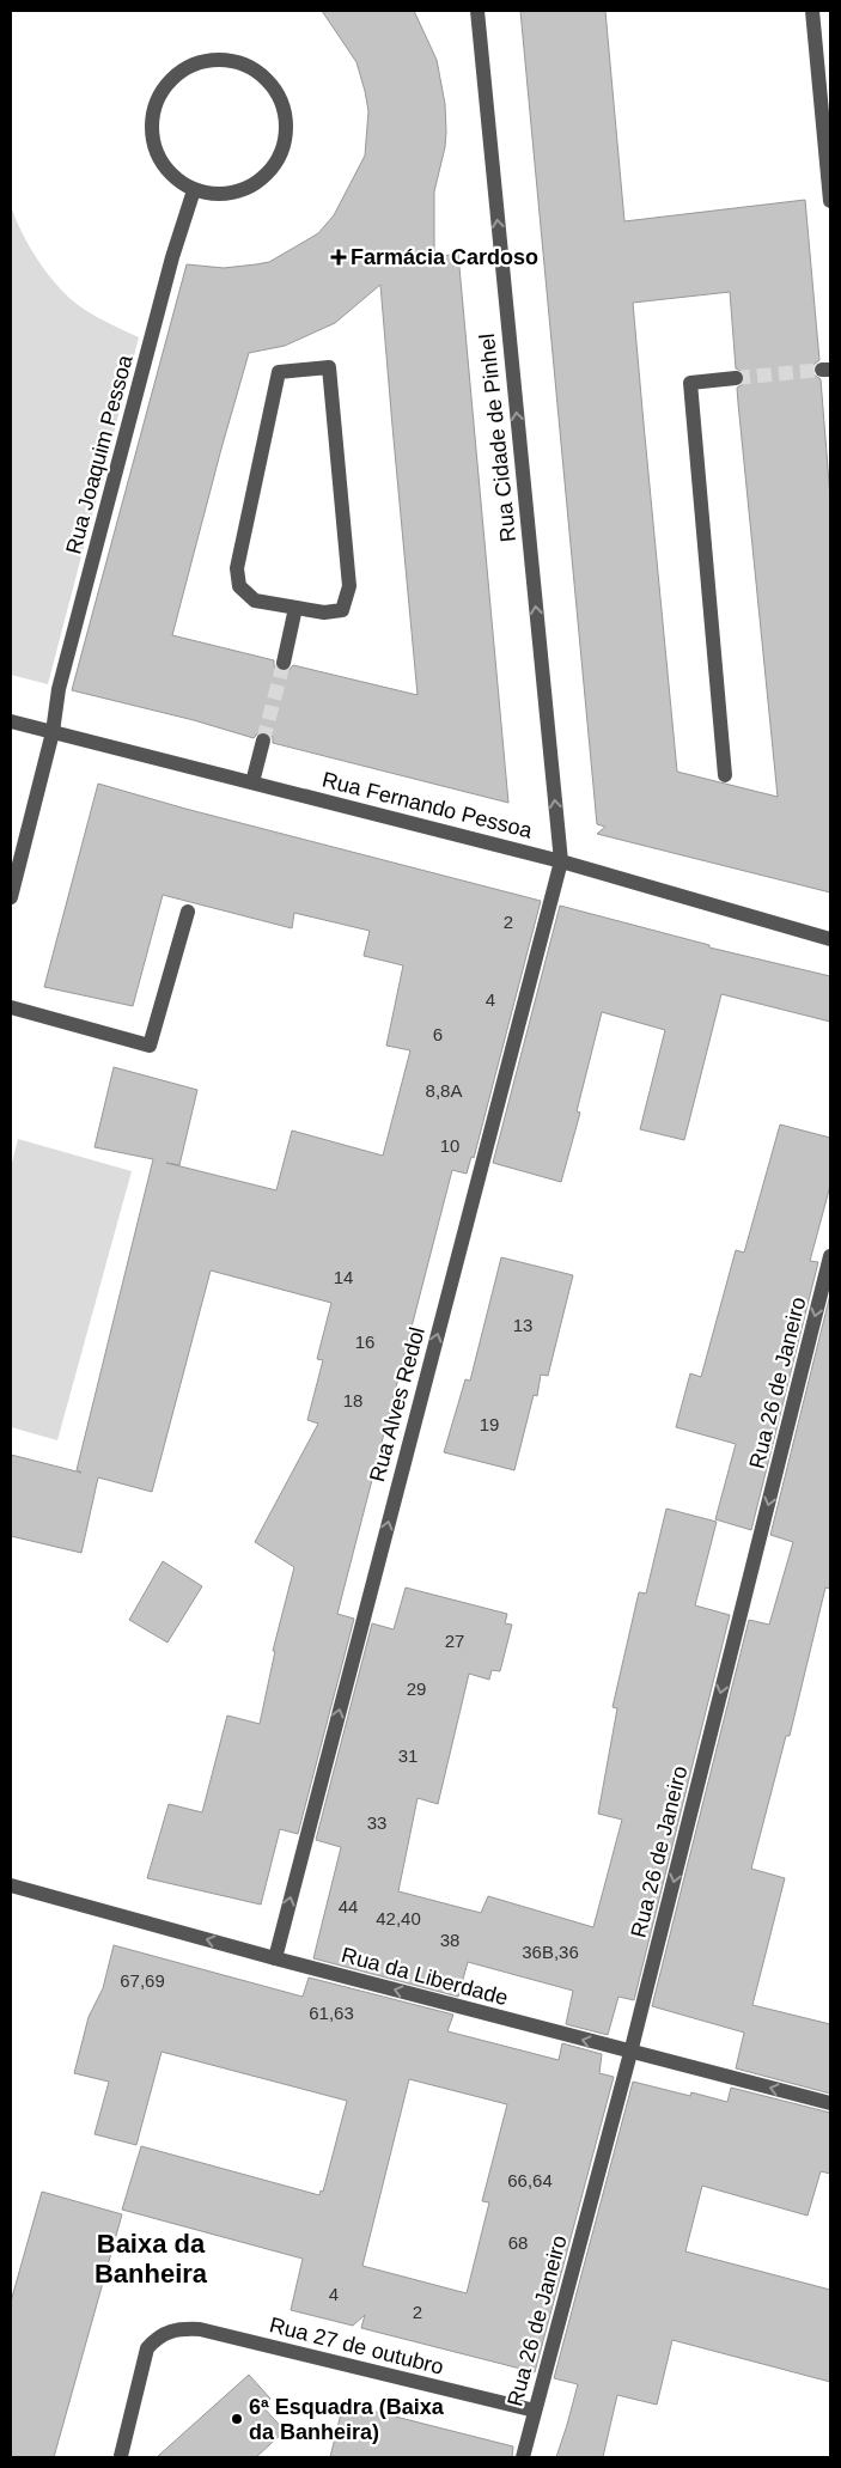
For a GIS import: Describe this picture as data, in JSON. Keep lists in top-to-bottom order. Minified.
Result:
{"streets":{"street":["Rua Cidade de Pinhel","Rua Joaquim Pessoa","Rua Fernando Pessoa","Rua 26 de Janeiro","Rua Alves Redol","Rua da Liberdade","Rua 27 de outubro"]},"crossings":[["Rua Cidade de Pinhel","Rua Fernando Pessoa"],["Rua Cidade de Pinhel","Rua Alves Redol"],["Rua Joaquim Pessoa","Rua Fernando Pessoa"],["Rua Fernando Pessoa","Rua Alves Redol"],["Rua 26 de Janeiro","Rua da Liberdade"],["Rua 26 de Janeiro","Rua 27 de outubro"],["Rua Alves Redol","Rua da Liberdade"]],"one_way":["Rua Cidade de Pinhel","Rua 26 de Janeiro","Rua Alves Redol","Rua da Liberdade"],"districts":["Baixa da Banheira"],"places":{"health":["Farmácia Cardoso"],"other":["6ª Esquadra (Baixa da Banheira)"]},"house_numbers":["2","4","6","8,8A","10","14","13","16","18","19","27","29","31","33","44","42,40","38","36B,36","67,69","61,63","66,64","68","4","2"]}
